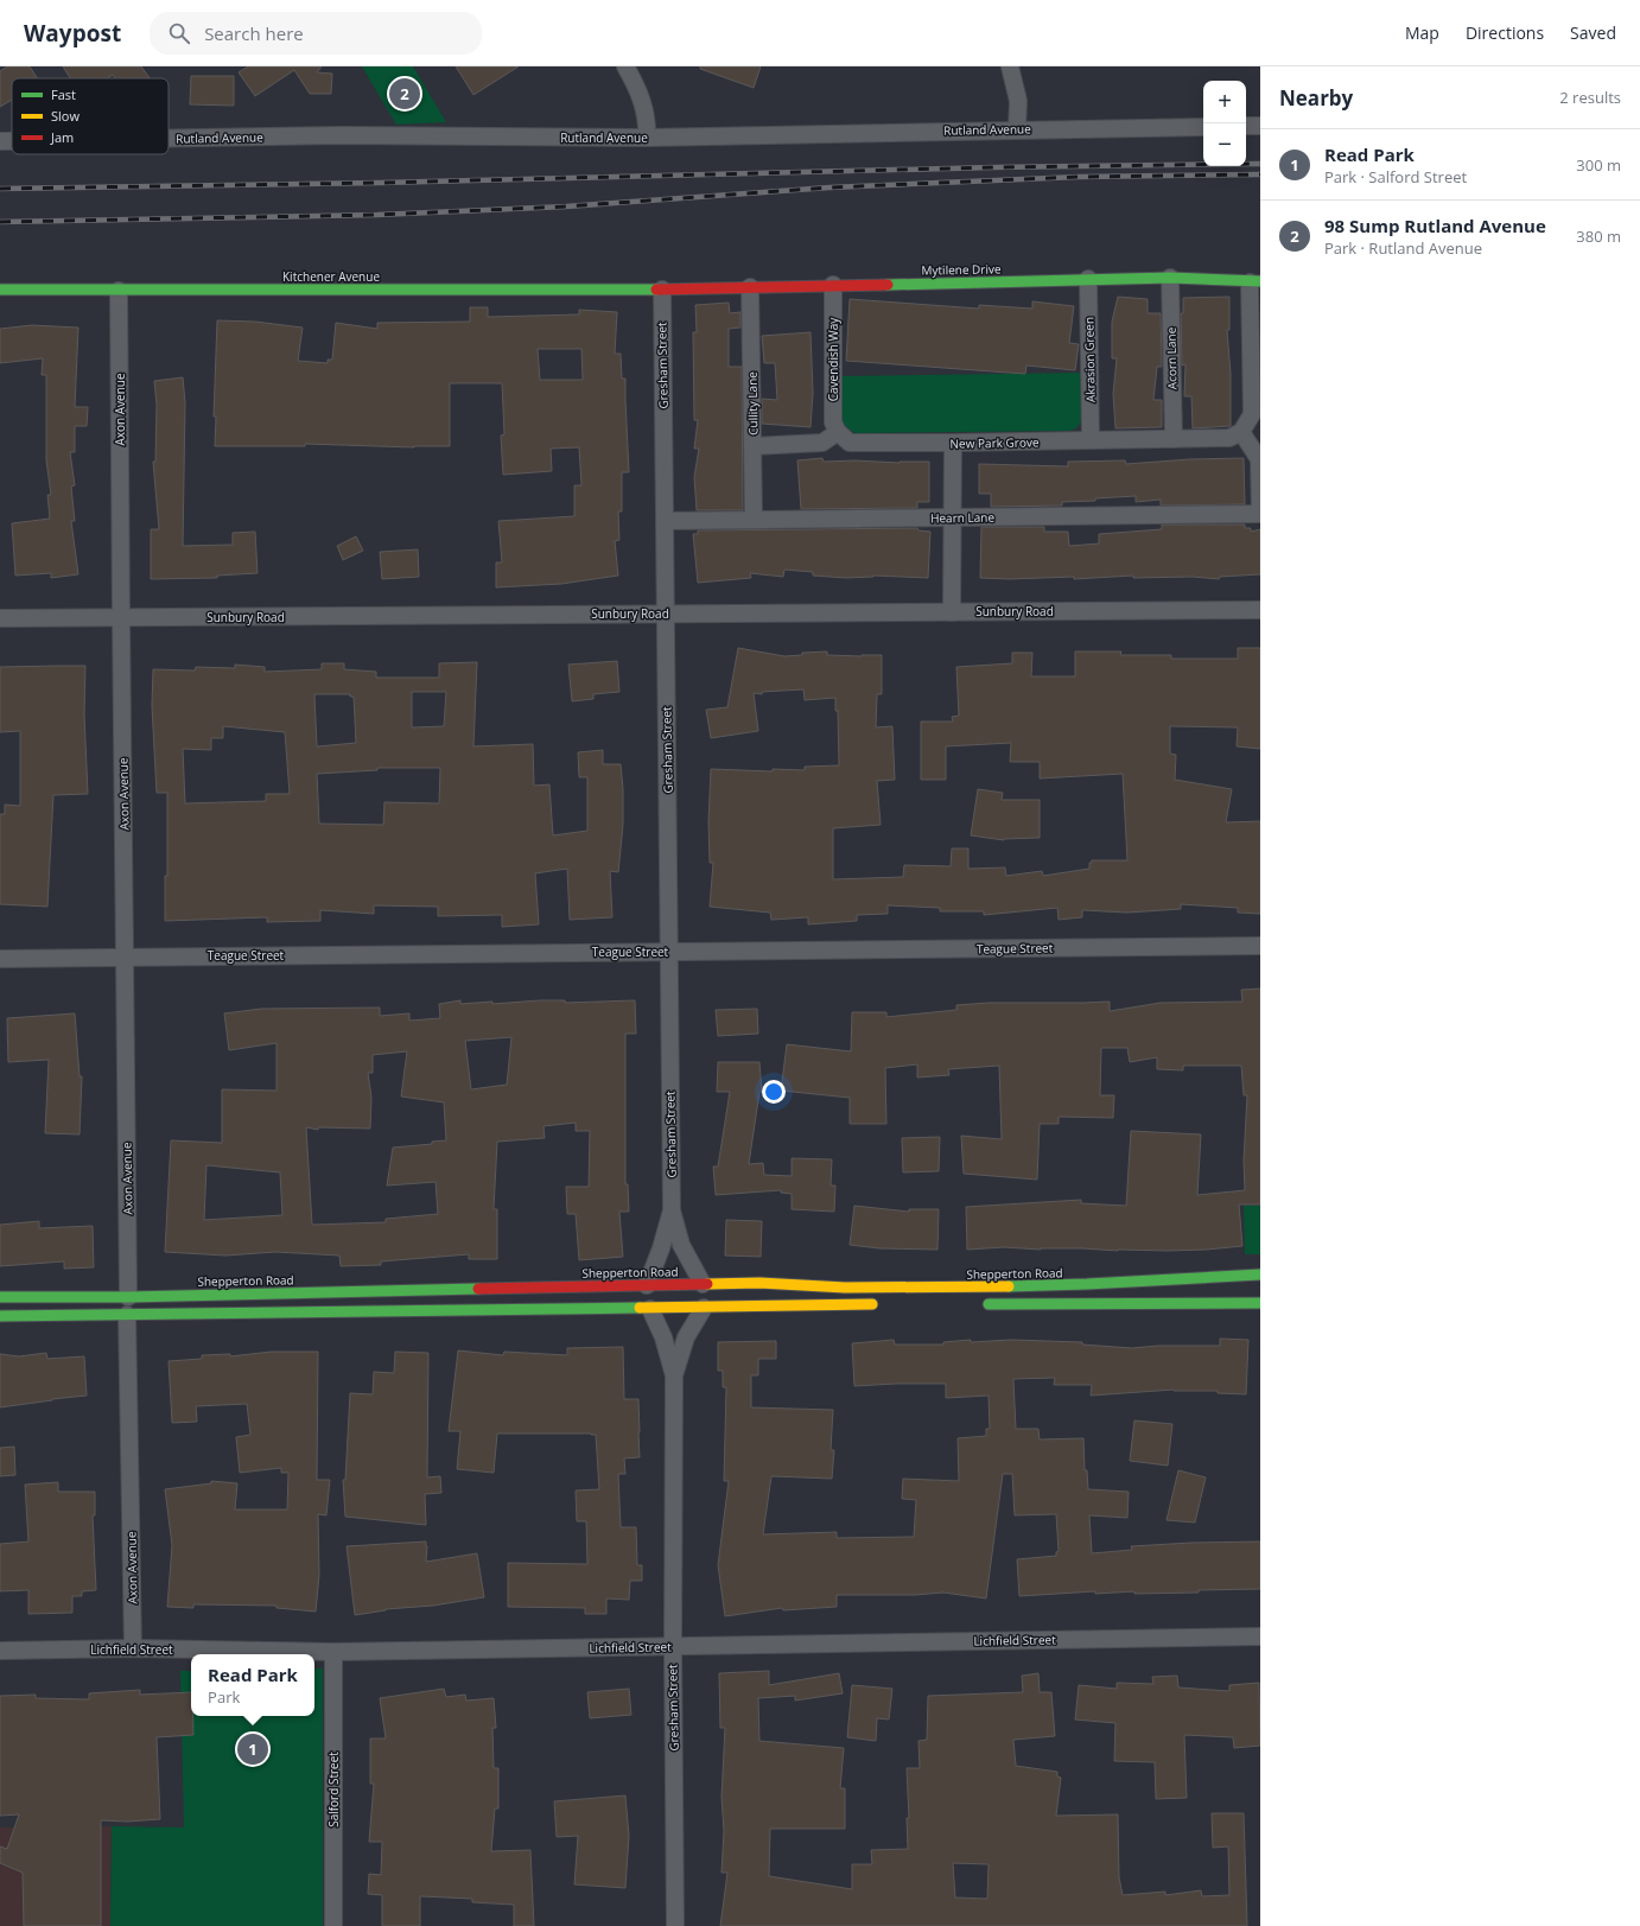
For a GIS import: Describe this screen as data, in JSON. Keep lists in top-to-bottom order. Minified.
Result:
{"streets":{"main road":["Mytilene Drive","Kitchener Avenue","Shepperton Road"],"street":["Rutland Avenue","Acorn Lane","Cavendish Way","Akrasion Green","Gresham Street","Cullity Lane","Axon Avenue","New Park Grove","Hearn Lane","Sunbury Road","Teague Street","Lichfield Street","Salford Street"]},"crossings":[["Mytilene Drive","Kitchener Avenue"],["Mytilene Drive","Acorn Lane"],["Mytilene Drive","Cavendish Way"],["Mytilene Drive","Akrasion Green"],["Mytilene Drive","Gresham Street"],["Mytilene Drive","Cullity Lane"],["Kitchener Avenue","Gresham Street"],["Kitchener Avenue","Axon Avenue"],["Acorn Lane","New Park Grove"],["Cavendish Way","New Park Grove"],["Akrasion Green","New Park Grove"],["Gresham Street","Hearn Lane"],["Gresham Street","Sunbury Road"],["Gresham Street","Teague Street"],["Gresham Street","Shepperton Road"],["Gresham Street","Lichfield Street"],["Cullity Lane","Hearn Lane"],["Axon Avenue","Sunbury Road"],["Axon Avenue","Teague Street"],["Axon Avenue","Shepperton Road"],["Axon Avenue","Lichfield Street"],["Lichfield Street","Salford Street"]],"legend":["Fast","Slow","Jam"],"page":{"header":"Waypost","search":"Search here","nav":["Map","Directions","Saved"],"heading":["Nearby","2 results"],"pins":["2","1"],"map_buttons":["+","−"],"list":[{"mark":"1","name":"Read Park","note":"Park · Salford Street","value":"300 m"},{"mark":"2","name":"98 Sump Rutland Avenue","note":"Park · Rutland Avenue","value":"380 m"}],"popup":["Read Park","Park"]}}
